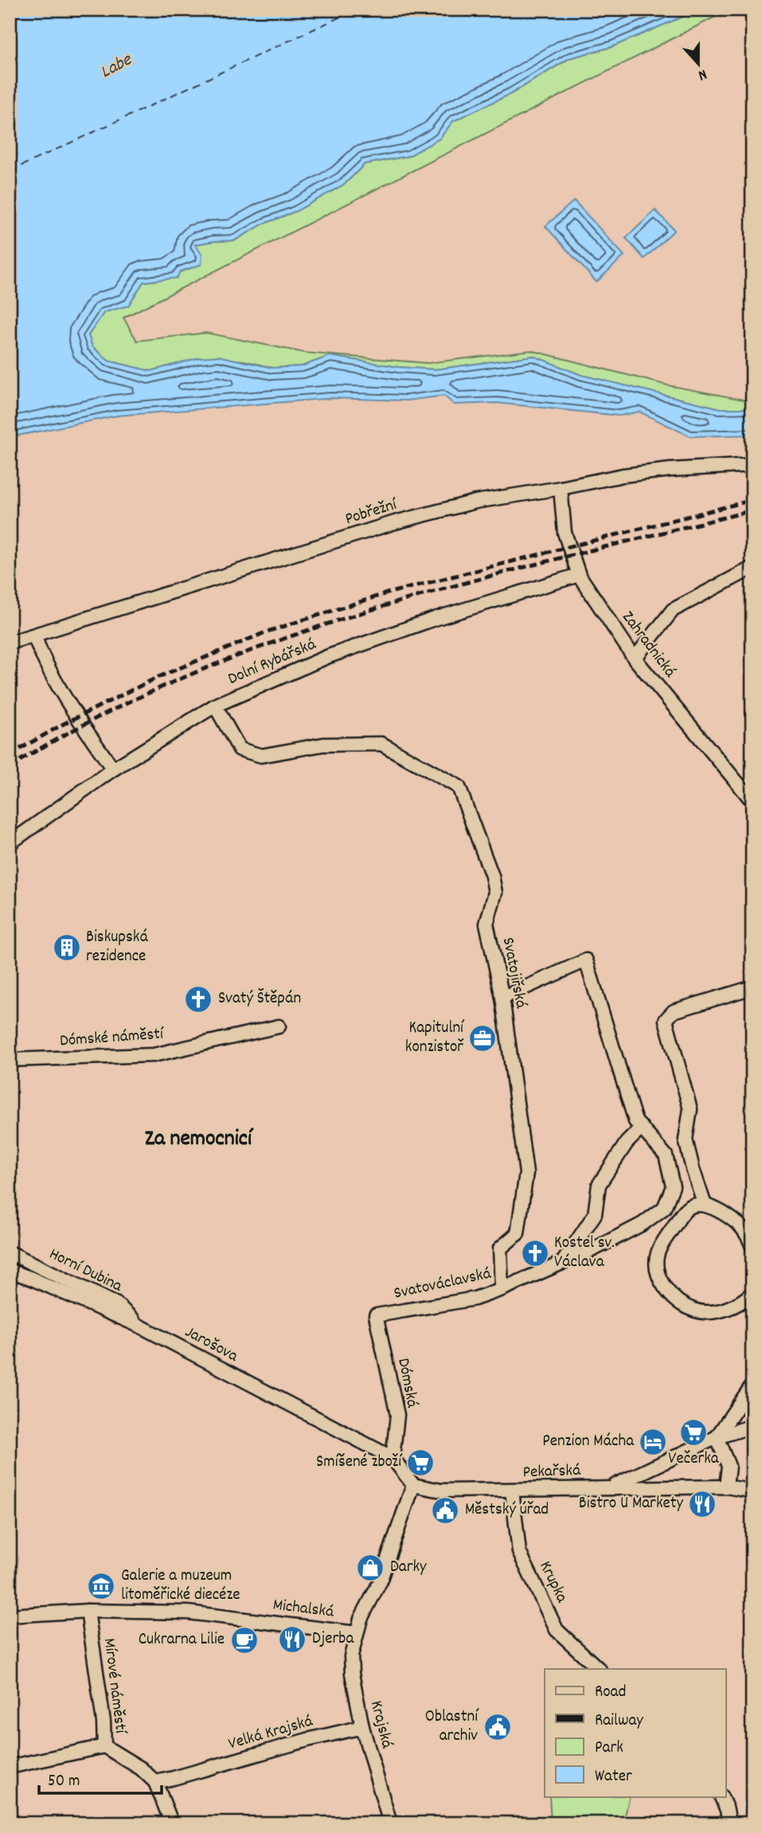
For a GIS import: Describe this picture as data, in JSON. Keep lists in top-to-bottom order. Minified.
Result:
{"streets":{"street":["Pobřežní","Zahradnická","Dolní Rybářská","Svatojiřská","Dómské náměstí","Horní Dubina","Svatováclavská","Jarošova","Dómská","Pekařská","Krupka","Michalská","Mírové náměstí","Krajská","Velká Krajská"]},"crossings":[["Pobřežní","Zahradnická"],["Zahradnická","Dolní Rybářská"],["Dolní Rybářská","Svatojiřská"],["Svatojiřská","Svatováclavská"],["Horní Dubina","Jarošova"],["Svatováclavská","Dómská"],["Jarošova","Dómská"],["Pekařská","Krupka"],["Michalská","Mírové náměstí"],["Michalská","Krajská"],["Krajská","Velká Krajská"]],"districts":["Za nemocnicí"],"water":["Labe"],"places":{"building":["Biskupská rezidence"],"church":["Svatý Štěpán","Kostel sv. Václava"],"office":["Kapitulní konzistoř"],"supermarket":["Večerka","Smíšené zboží"],"hotel":["Penzion Mácha"],"restaurant":["Bistro U Markety","Djerba"],"public building":["Městský úřad","Oblastní archiv"],"shop":["Darky"],"museum":["Galerie a muzeum litoměřické diecéze"],"cafe":["Cukrarna Lilie"]},"legend":["Road","Railway","Park","Water"],"scale_bar":"50 m","north":"bottom"}
